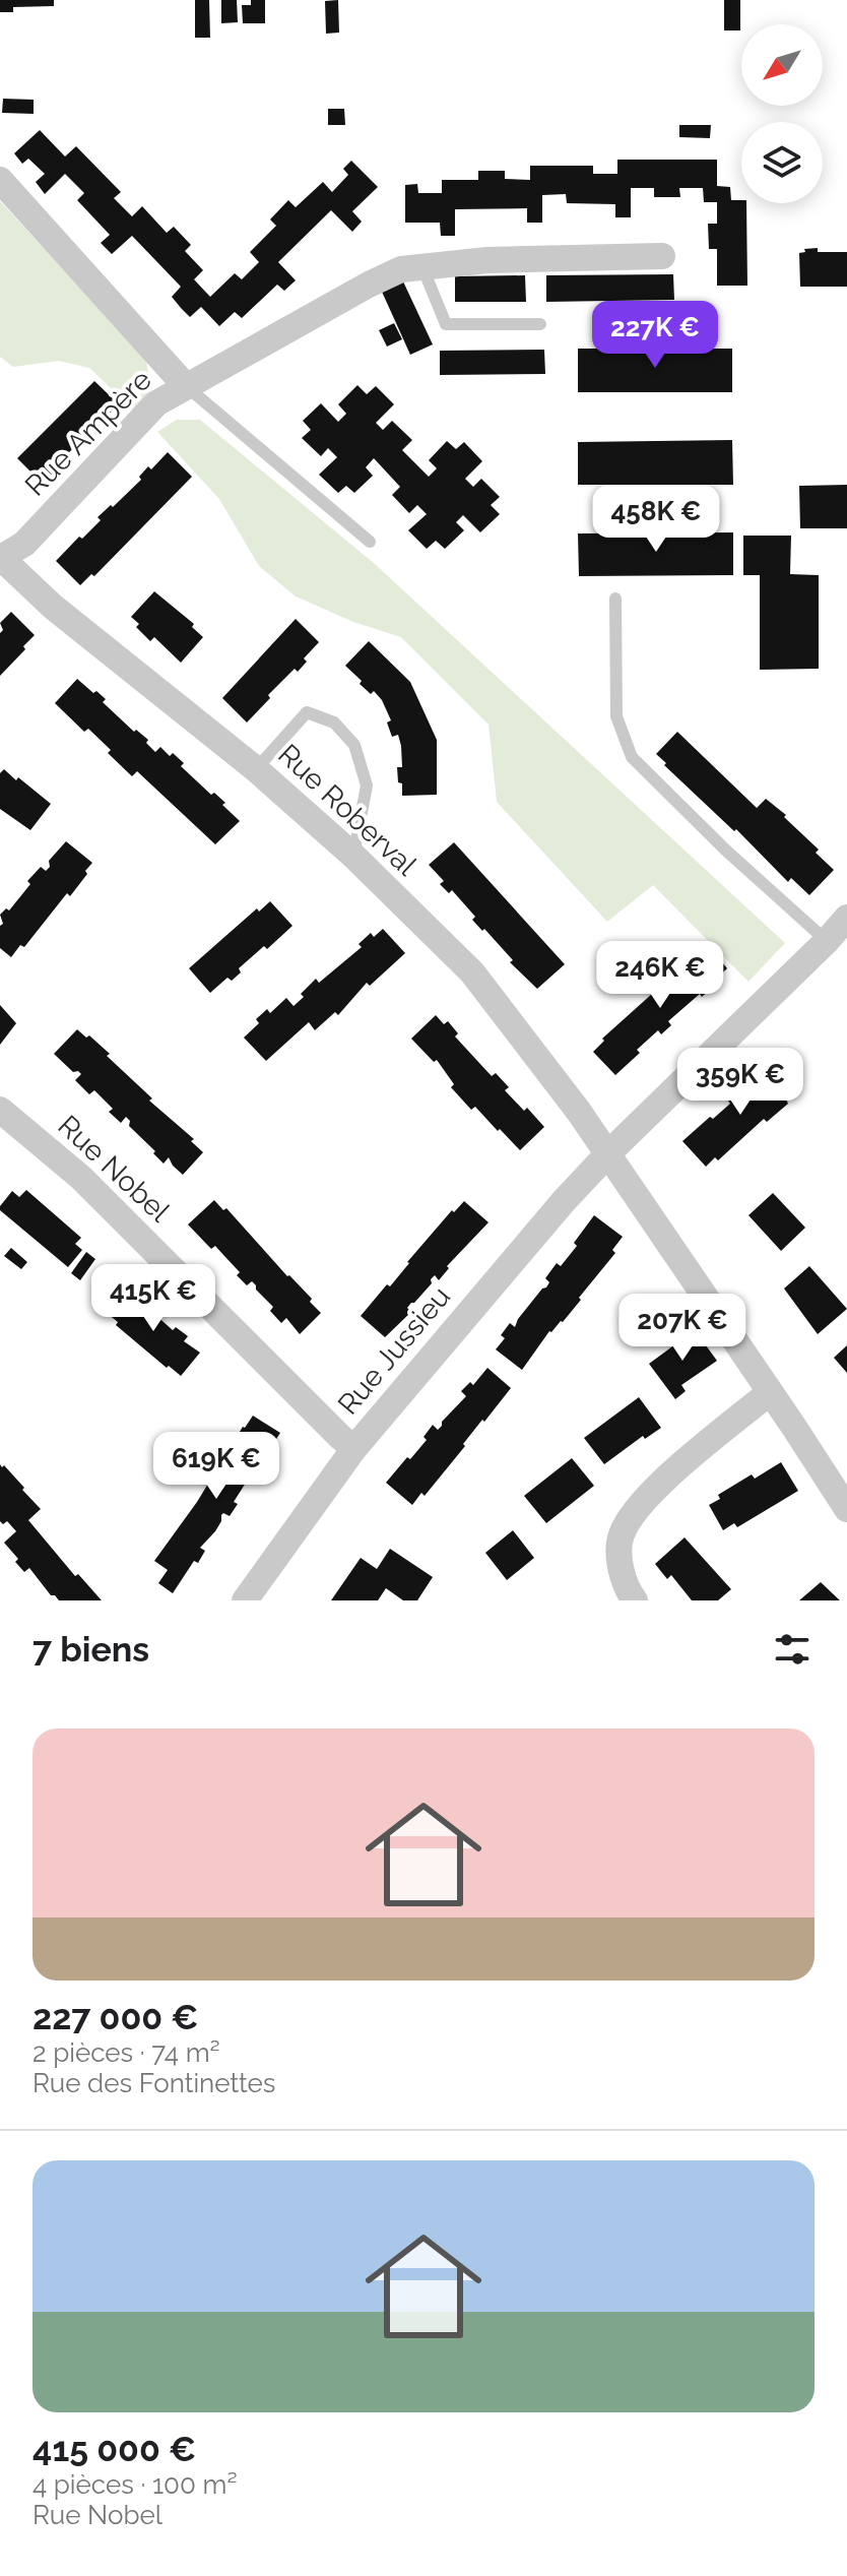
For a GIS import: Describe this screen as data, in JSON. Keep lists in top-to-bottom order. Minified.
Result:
{"streets":{"street":["Rue Ampère","Rue Roberval","Rue Nobel","Rue Jussieu"]},"crossings":[["Rue Ampère","Rue Roberval"],["Rue Roberval","Rue Jussieu"],["Rue Nobel","Rue Jussieu"]],"north":"bottom left","page":{"price":["227K €","458K €","246K €","359K €","415K €","207K €","619K €"],"heading":"7 biens","list":[{"name":"227 000 €","note":"2 pièces · 74 m² · Rue des Fontinettes"},{"name":"415 000 €","note":"4 pièces · 100 m² · Rue Nobel"}]}}
